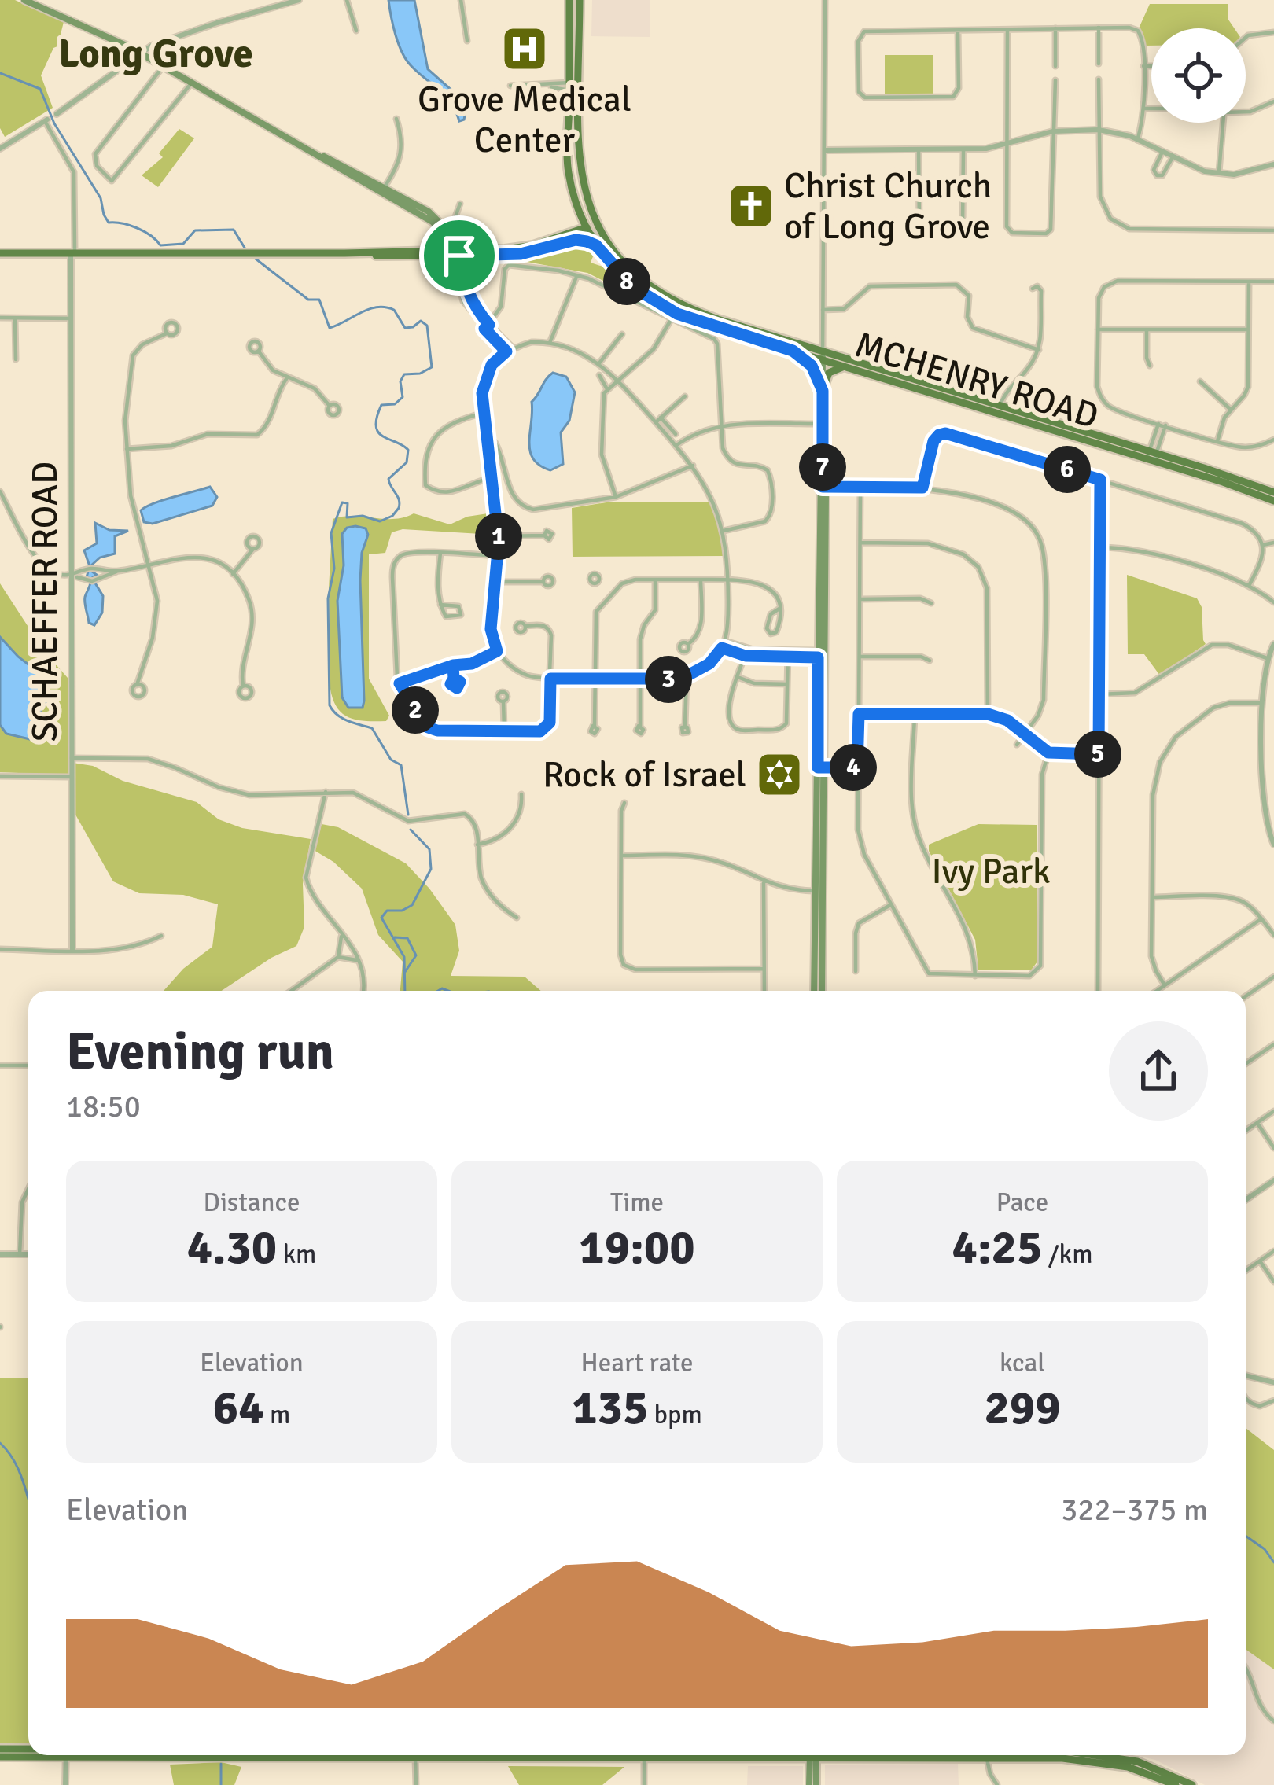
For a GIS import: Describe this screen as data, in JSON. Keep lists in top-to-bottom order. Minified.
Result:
{"streets":{"main road":["MCHENRY ROAD"],"street":["SCHAEFFER ROAD"]},"districts":["Long Grove"],"parks":["Ivy Park"],"places":{"hospital":["Grove Medical Center"],"church":["Christ Church of Long Grove"],"synagogue":["Rock of Israel"]},"page":{"pins":["8","7","6","1","3","2","5","4"],"heading":["Evening run","18:50"],"stats":[["Distance","4.30 km"],["Time","19:00"],["Pace","4:25 /km"],["Elevation","64 m"],["Heart rate","135 bpm"],["kcal","299"]],"chart":["Elevation","322–375 m"]}}
